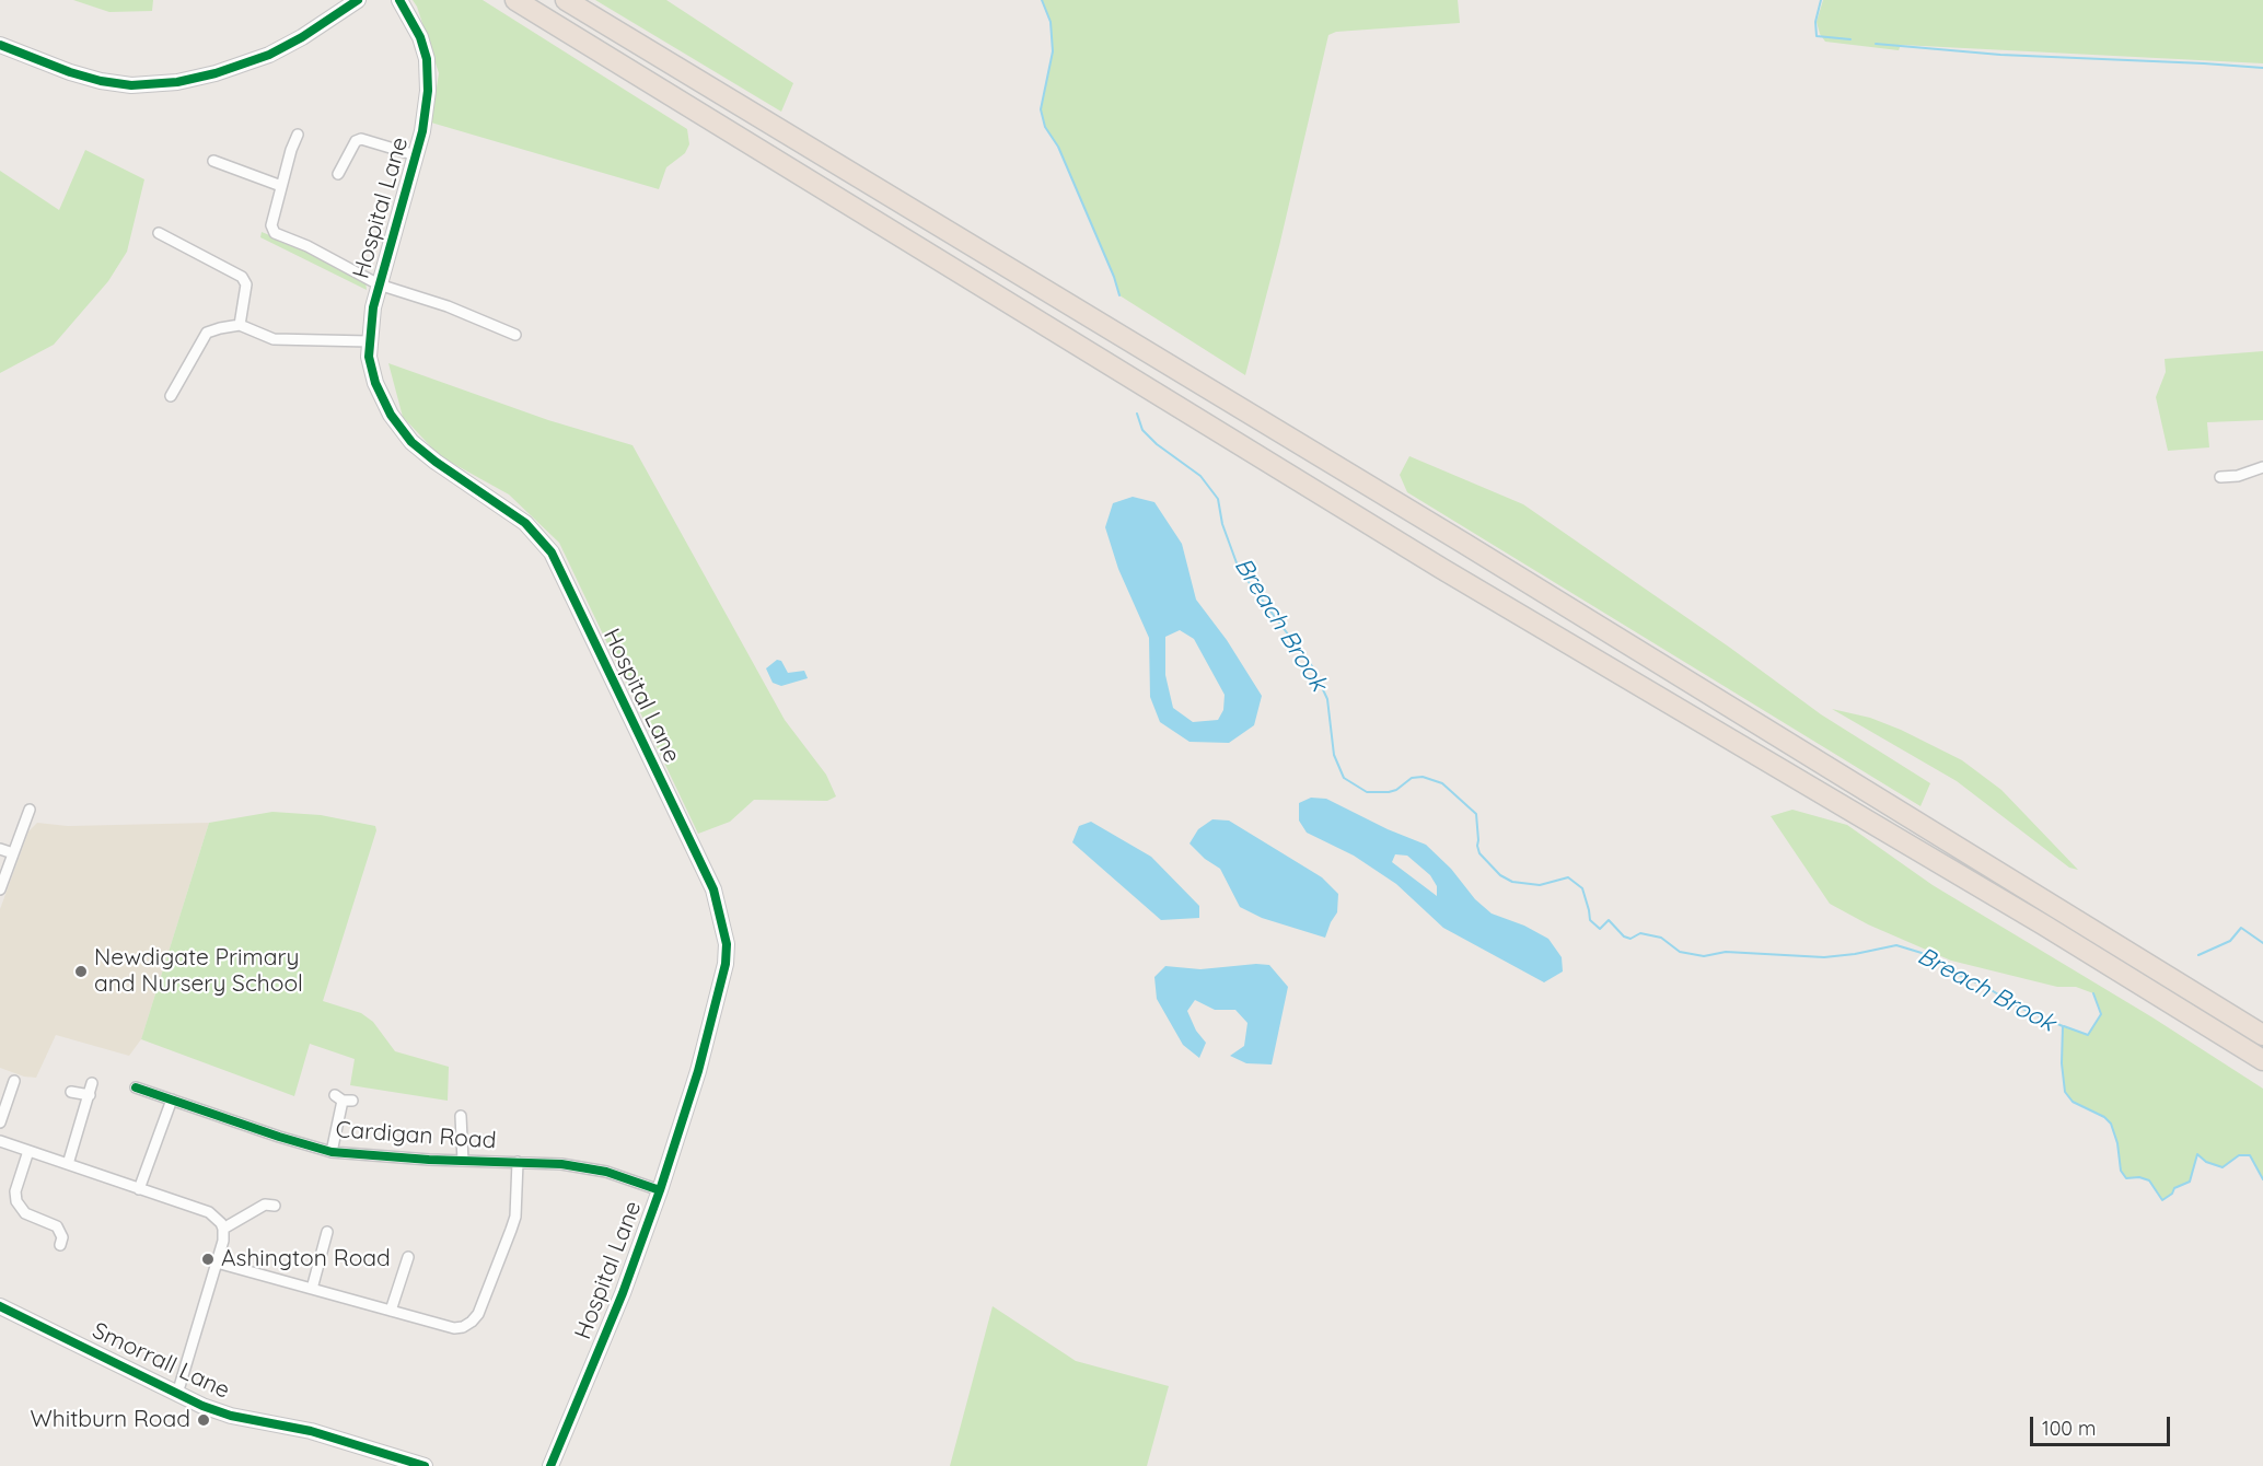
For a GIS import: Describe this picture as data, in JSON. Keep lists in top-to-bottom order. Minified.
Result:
{"streets":{"street":["Hospital Lane","Cardigan Road","Smorrall Lane"]},"crossings":[["Hospital Lane","Cardigan Road"]],"water":["Breach Brook"],"places":["Newdigate Primary and Nursery School","Ashington Road","Whitburn Road"],"scale_bar":"100 m"}
